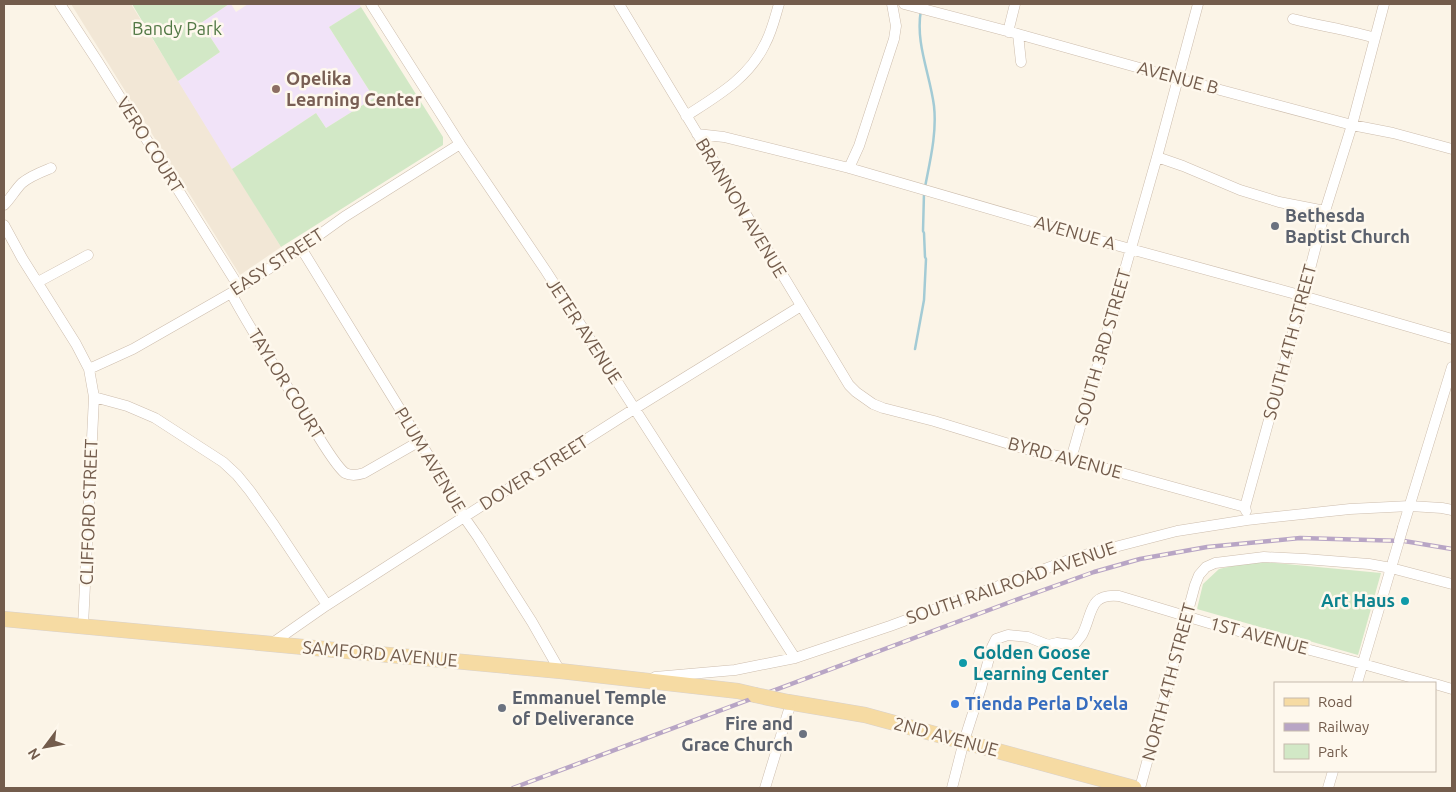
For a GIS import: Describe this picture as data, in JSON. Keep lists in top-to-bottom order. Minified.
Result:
{"streets":{"main road":["SAMFORD AVENUE","2ND AVENUE"],"street":["AVENUE B","VERO COURT","BRANNON AVENUE","AVENUE A","EASY STREET","JETER AVENUE","SOUTH 4TH STREET","SOUTH 3RD STREET","TAYLOR COURT","BYRD AVENUE","PLUM AVENUE","DOVER STREET","CLIFFORD STREET","SOUTH RAILROAD AVENUE","1ST AVENUE","NORTH 4TH STREET"]},"crossings":[["AVENUE B","SOUTH 4TH STREET"],["AVENUE B","SOUTH 3RD STREET"],["VERO COURT","EASY STREET"],["VERO COURT","TAYLOR COURT"],["BRANNON AVENUE","AVENUE A"],["BRANNON AVENUE","BYRD AVENUE"],["BRANNON AVENUE","DOVER STREET"],["AVENUE A","SOUTH 4TH STREET"],["AVENUE A","SOUTH 3RD STREET"],["EASY STREET","JETER AVENUE"],["EASY STREET","TAYLOR COURT"],["EASY STREET","PLUM AVENUE"],["EASY STREET","CLIFFORD STREET"],["JETER AVENUE","DOVER STREET"],["JETER AVENUE","SOUTH RAILROAD AVENUE"],["SOUTH 4TH STREET","BYRD AVENUE"],["SOUTH 3RD STREET","BYRD AVENUE"],["TAYLOR COURT","PLUM AVENUE"],["PLUM AVENUE","DOVER STREET"],["PLUM AVENUE","SAMFORD AVENUE"],["DOVER STREET","SAMFORD AVENUE"],["CLIFFORD STREET","SAMFORD AVENUE"],["SOUTH RAILROAD AVENUE","SAMFORD AVENUE"],["1ST AVENUE","NORTH 4TH STREET"],["1ST AVENUE","2ND AVENUE"],["SAMFORD AVENUE","2ND AVENUE"]],"parks":["Bandy Park"],"places":["Opelika Learning Center","Bethesda Baptist Church","Art Haus","Golden Goose Learning Center","Tienda Perla D'xela","Emmanuel Temple of Deliverance","Fire and Grace Church"],"legend":["Road","Railway","Park"],"north":"bottom left"}
